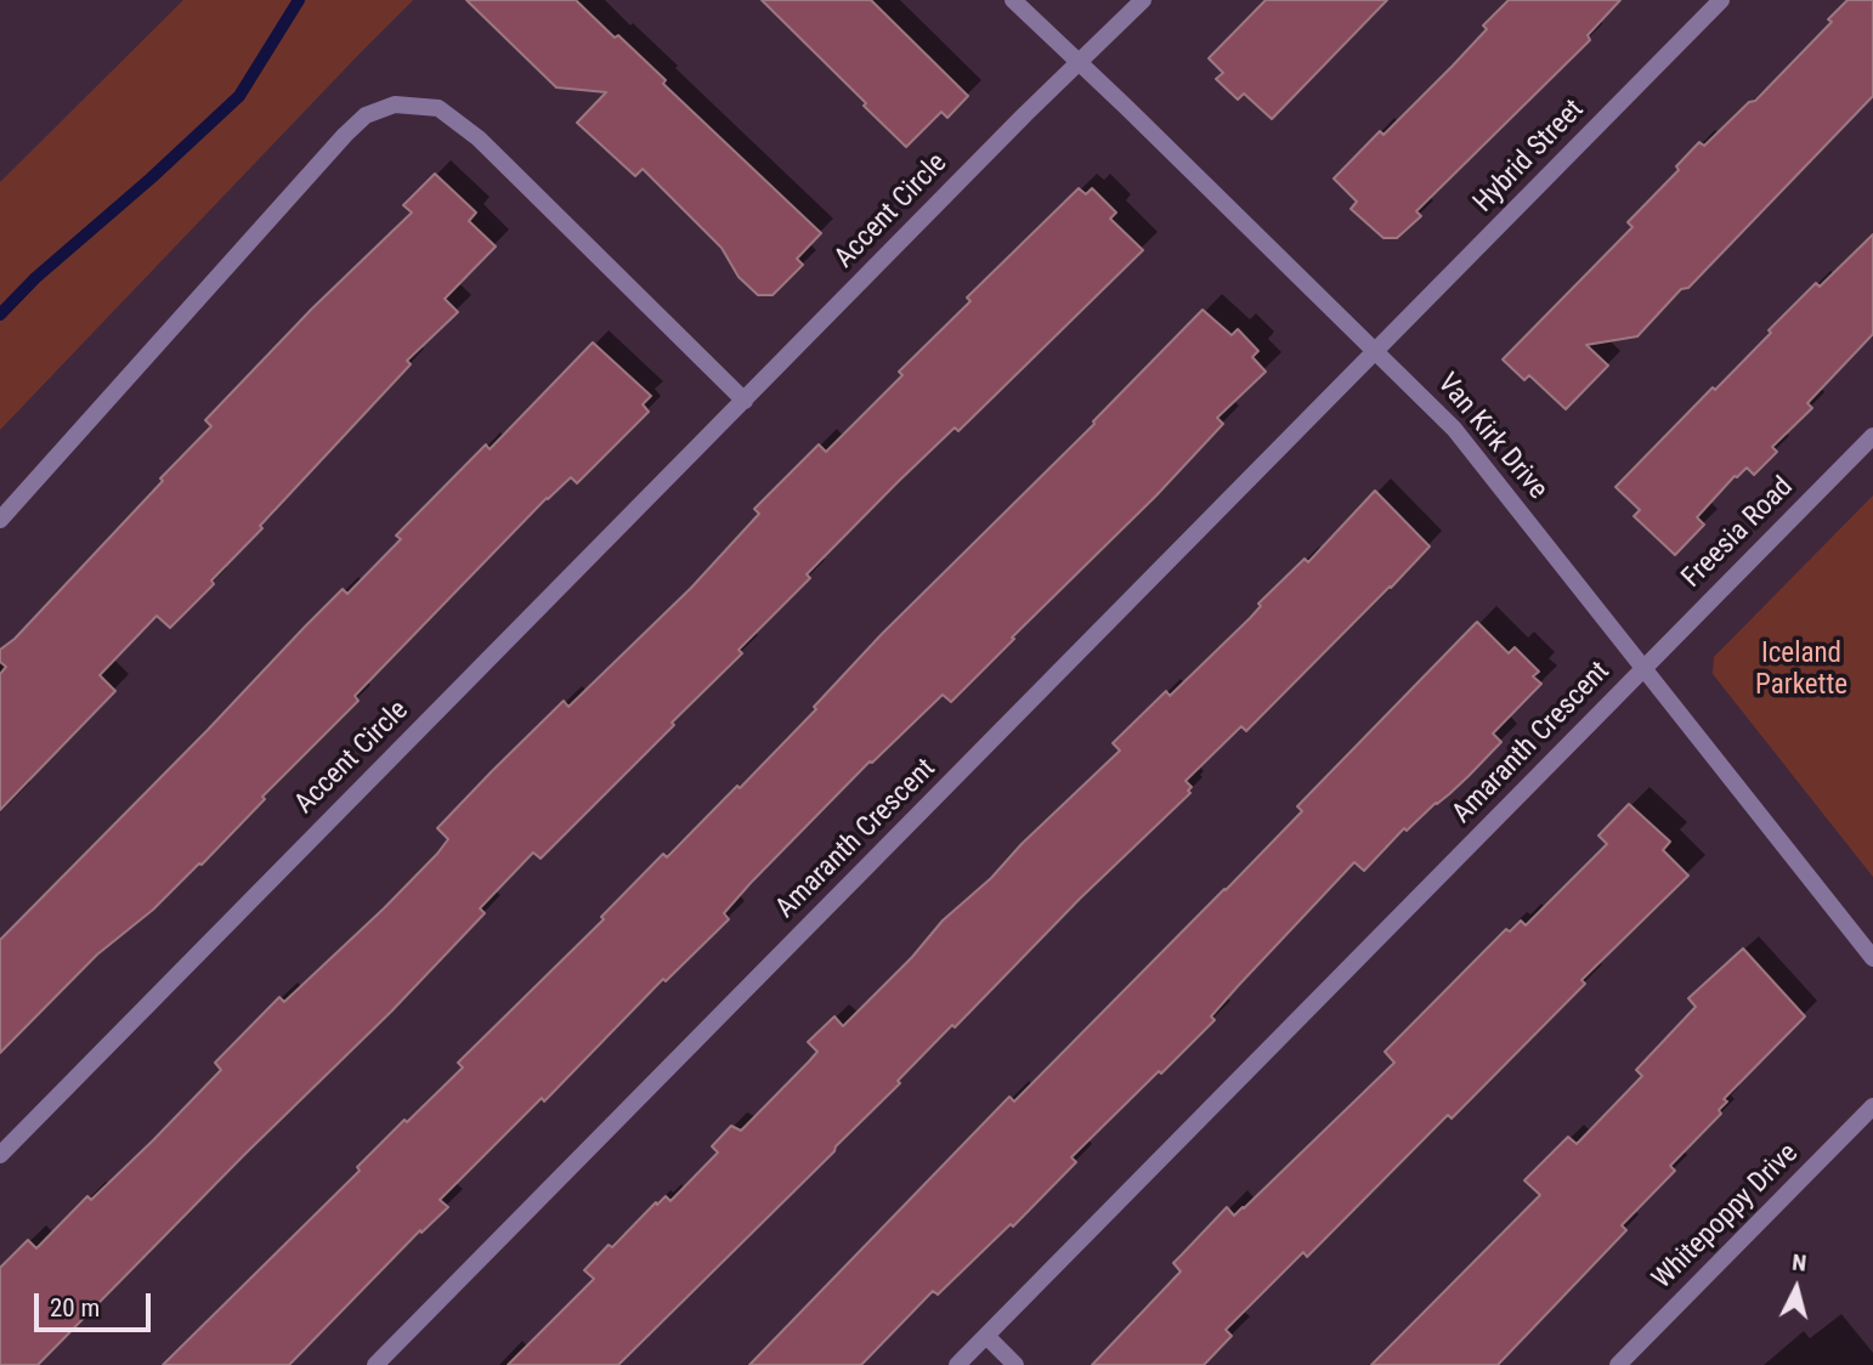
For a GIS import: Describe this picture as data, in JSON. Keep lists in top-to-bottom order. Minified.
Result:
{"streets":{"street":["Hybrid Street","Accent Circle","Van Kirk Drive","Freesia Road","Amaranth Crescent","Whitepoppy Drive"]},"crossings":[["Hybrid Street","Van Kirk Drive"],["Hybrid Street","Amaranth Crescent"],["Accent Circle","Van Kirk Drive"],["Van Kirk Drive","Freesia Road"],["Van Kirk Drive","Amaranth Crescent"],["Freesia Road","Amaranth Crescent"]],"parks":["Iceland Parkette"],"scale_bar":"20 m","north":"top"}
